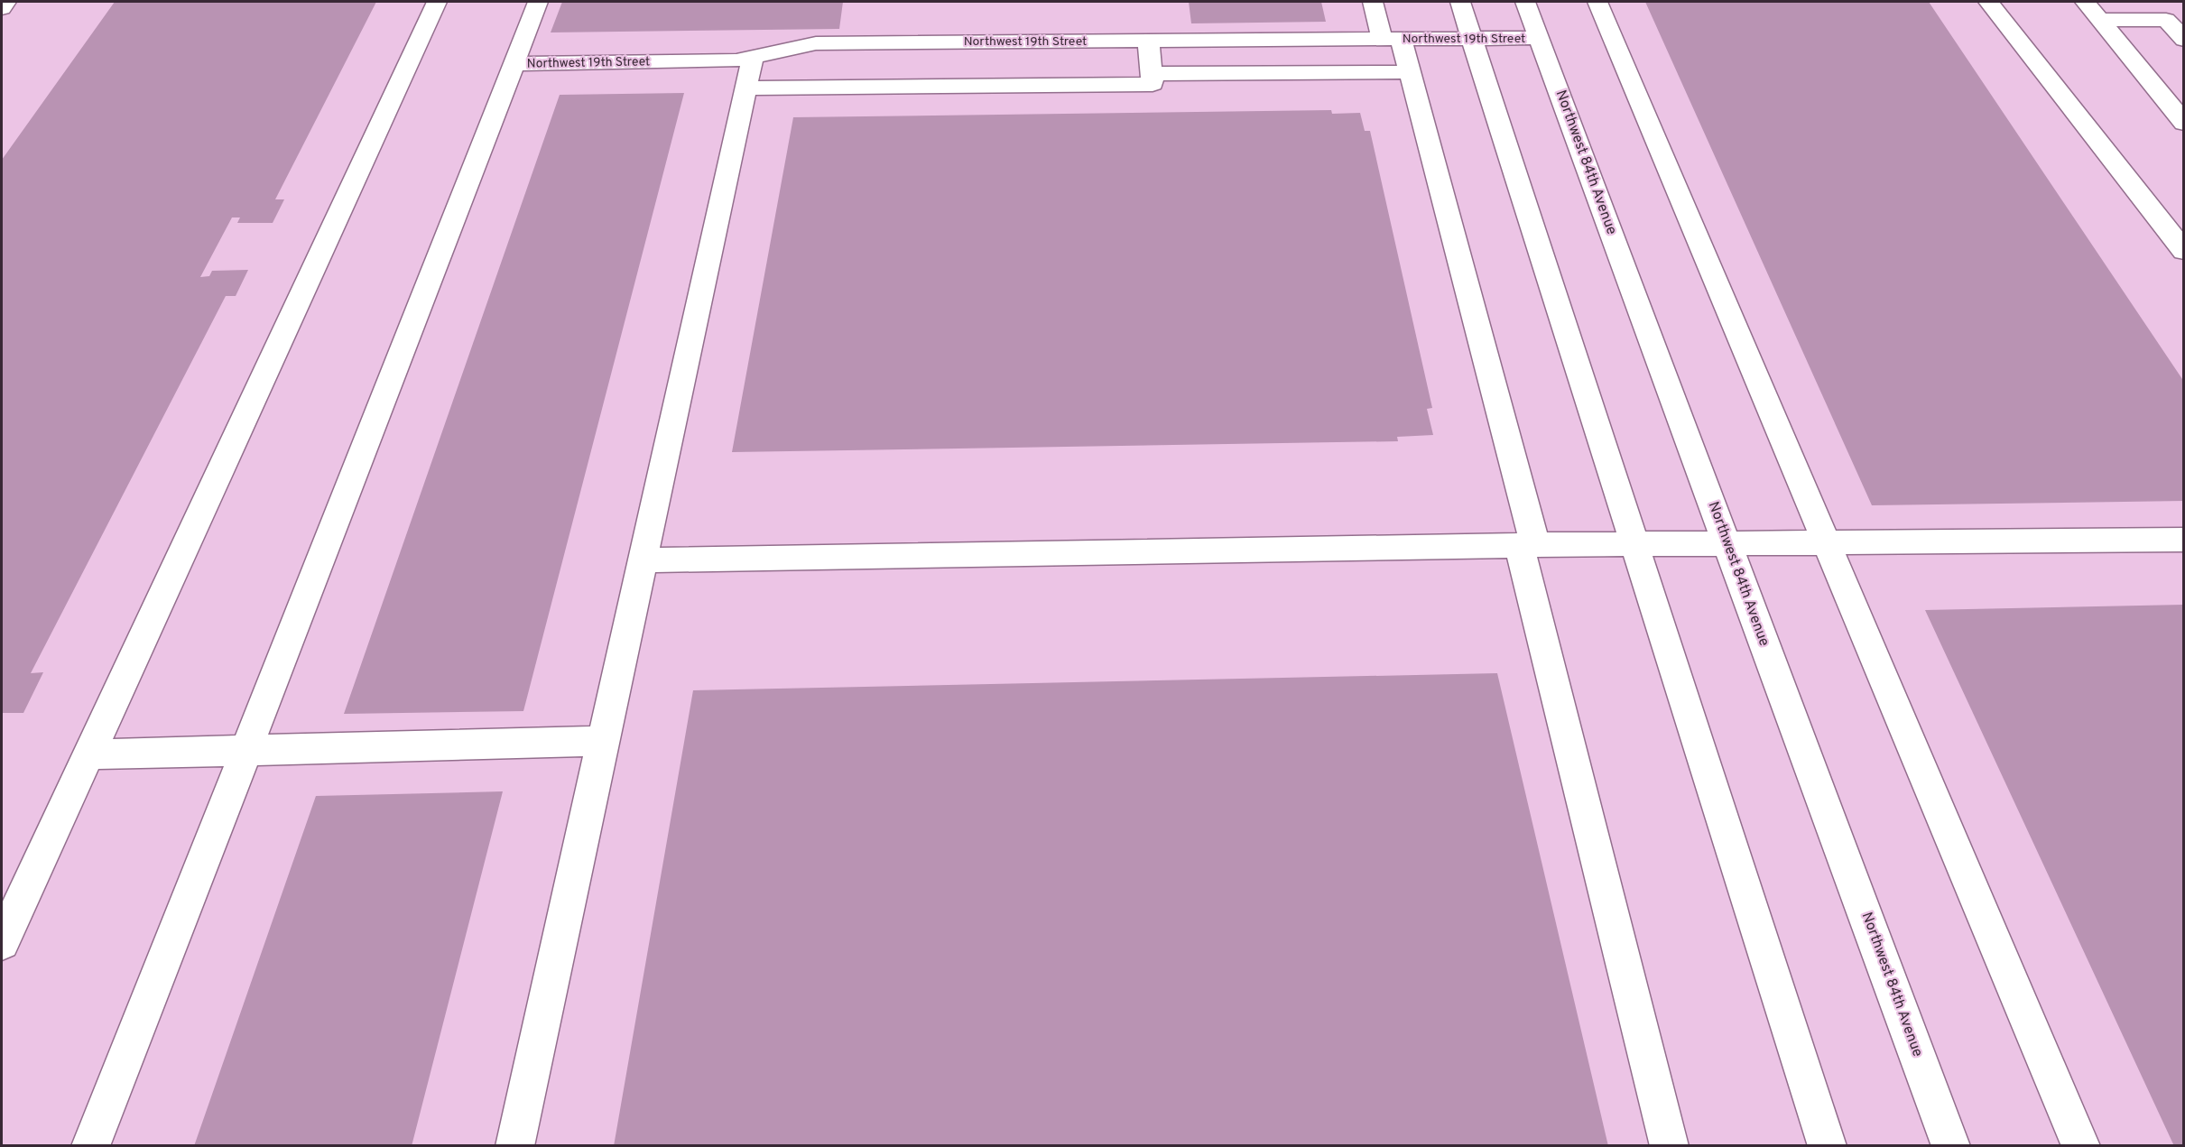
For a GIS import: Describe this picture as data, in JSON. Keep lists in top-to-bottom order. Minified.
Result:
{"streets":{"street":["Northwest 19th Street","Northwest 84th Avenue"]},"crossings":[["Northwest 19th Street","Northwest 84th Avenue"]]}
